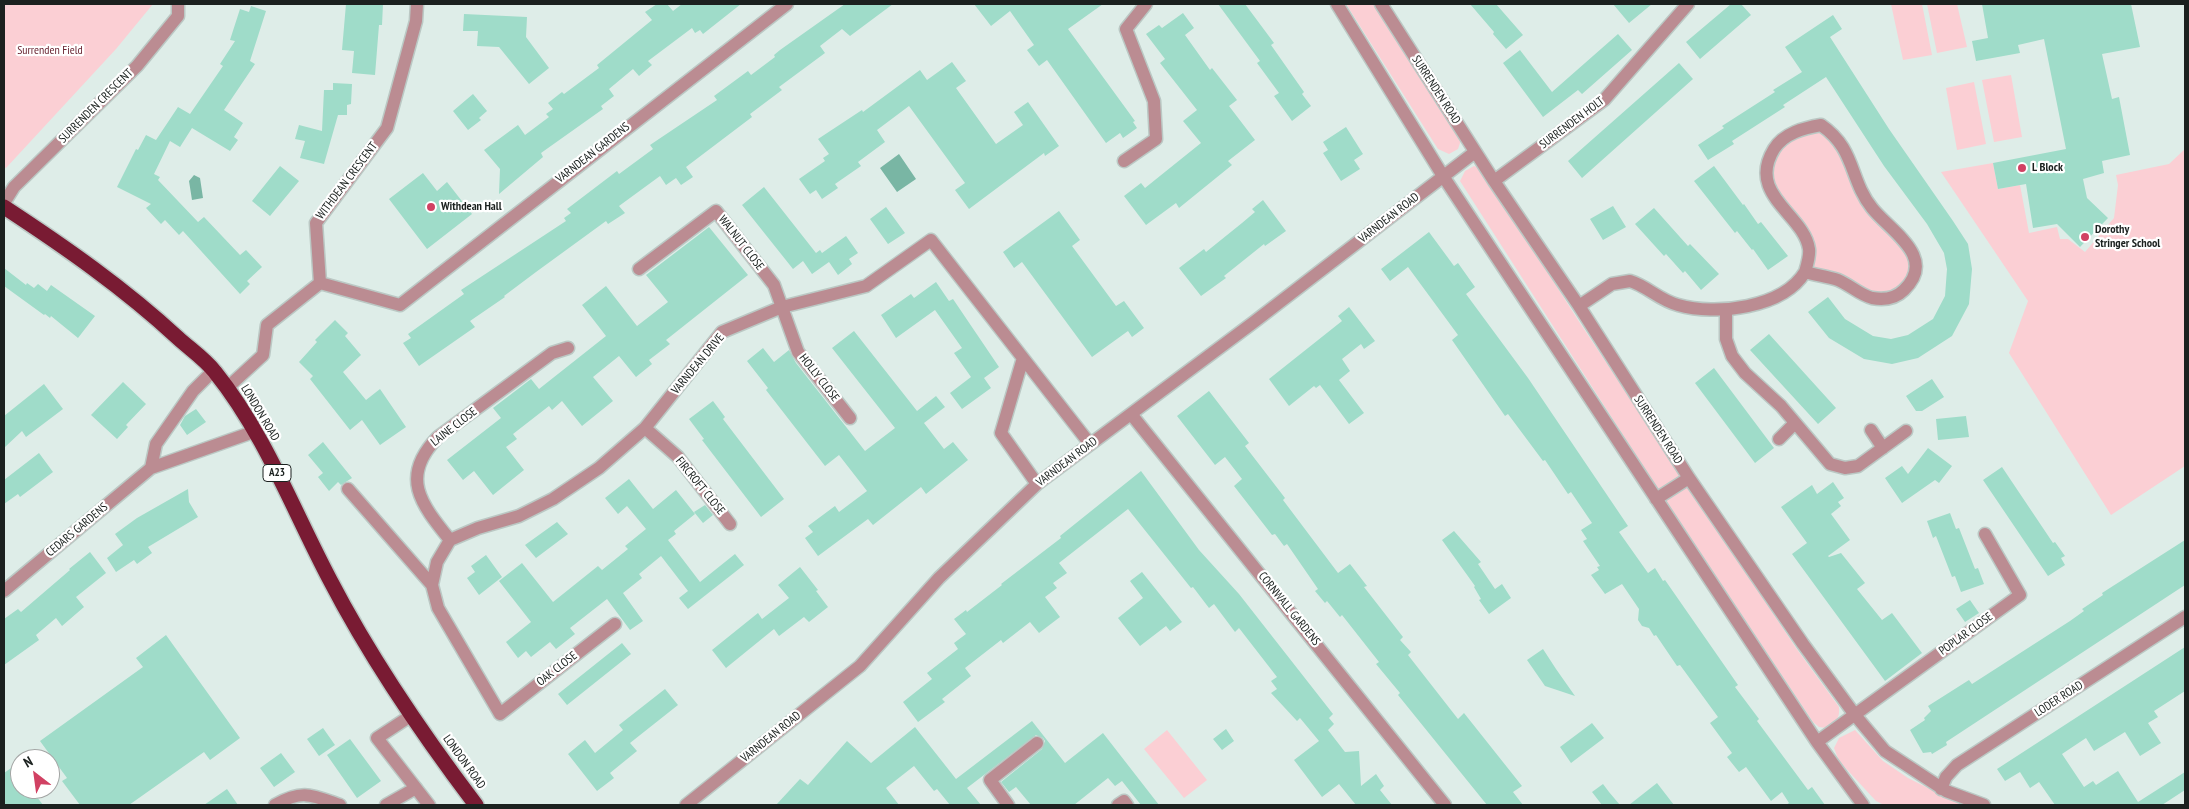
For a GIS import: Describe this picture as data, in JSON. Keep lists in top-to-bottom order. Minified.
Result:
{"streets":{"highway":["LONDON ROAD","A23"],"street":["SURRENDEN ROAD","SURRENDEN CRESCENT","SURRENDEN HOLT","VARNDEAN GARDENS","WITHDEAN CRESCENT","VARNDEAN ROAD","WALNUT CLOSE","VARNDEAN DRIVE","HOLLY CLOSE","LAINE CLOSE","FIRCROFT CLOSE","CEDARS GARDENS","CORNWALL GARDENS","POPLAR CLOSE","OAK CLOSE","LODER ROAD"]},"crossings":[["SURRENDEN ROAD","SURRENDEN HOLT"],["SURRENDEN ROAD","VARNDEAN ROAD"],["SURRENDEN ROAD","POPLAR CLOSE"],["SURRENDEN ROAD","LODER ROAD"],["VARNDEAN GARDENS","WITHDEAN CRESCENT"],["VARNDEAN ROAD","VARNDEAN DRIVE"],["VARNDEAN ROAD","CORNWALL GARDENS"],["WALNUT CLOSE","VARNDEAN DRIVE"],["WALNUT CLOSE","HOLLY CLOSE"],["VARNDEAN DRIVE","HOLLY CLOSE"],["VARNDEAN DRIVE","LAINE CLOSE"],["VARNDEAN DRIVE","FIRCROFT CLOSE"],["LONDON ROAD","CEDARS GARDENS"]],"parks":["Surrenden Field"],"places":["L Block","Withdean Hall","Dorothy Stringer School"],"north":"top left"}
